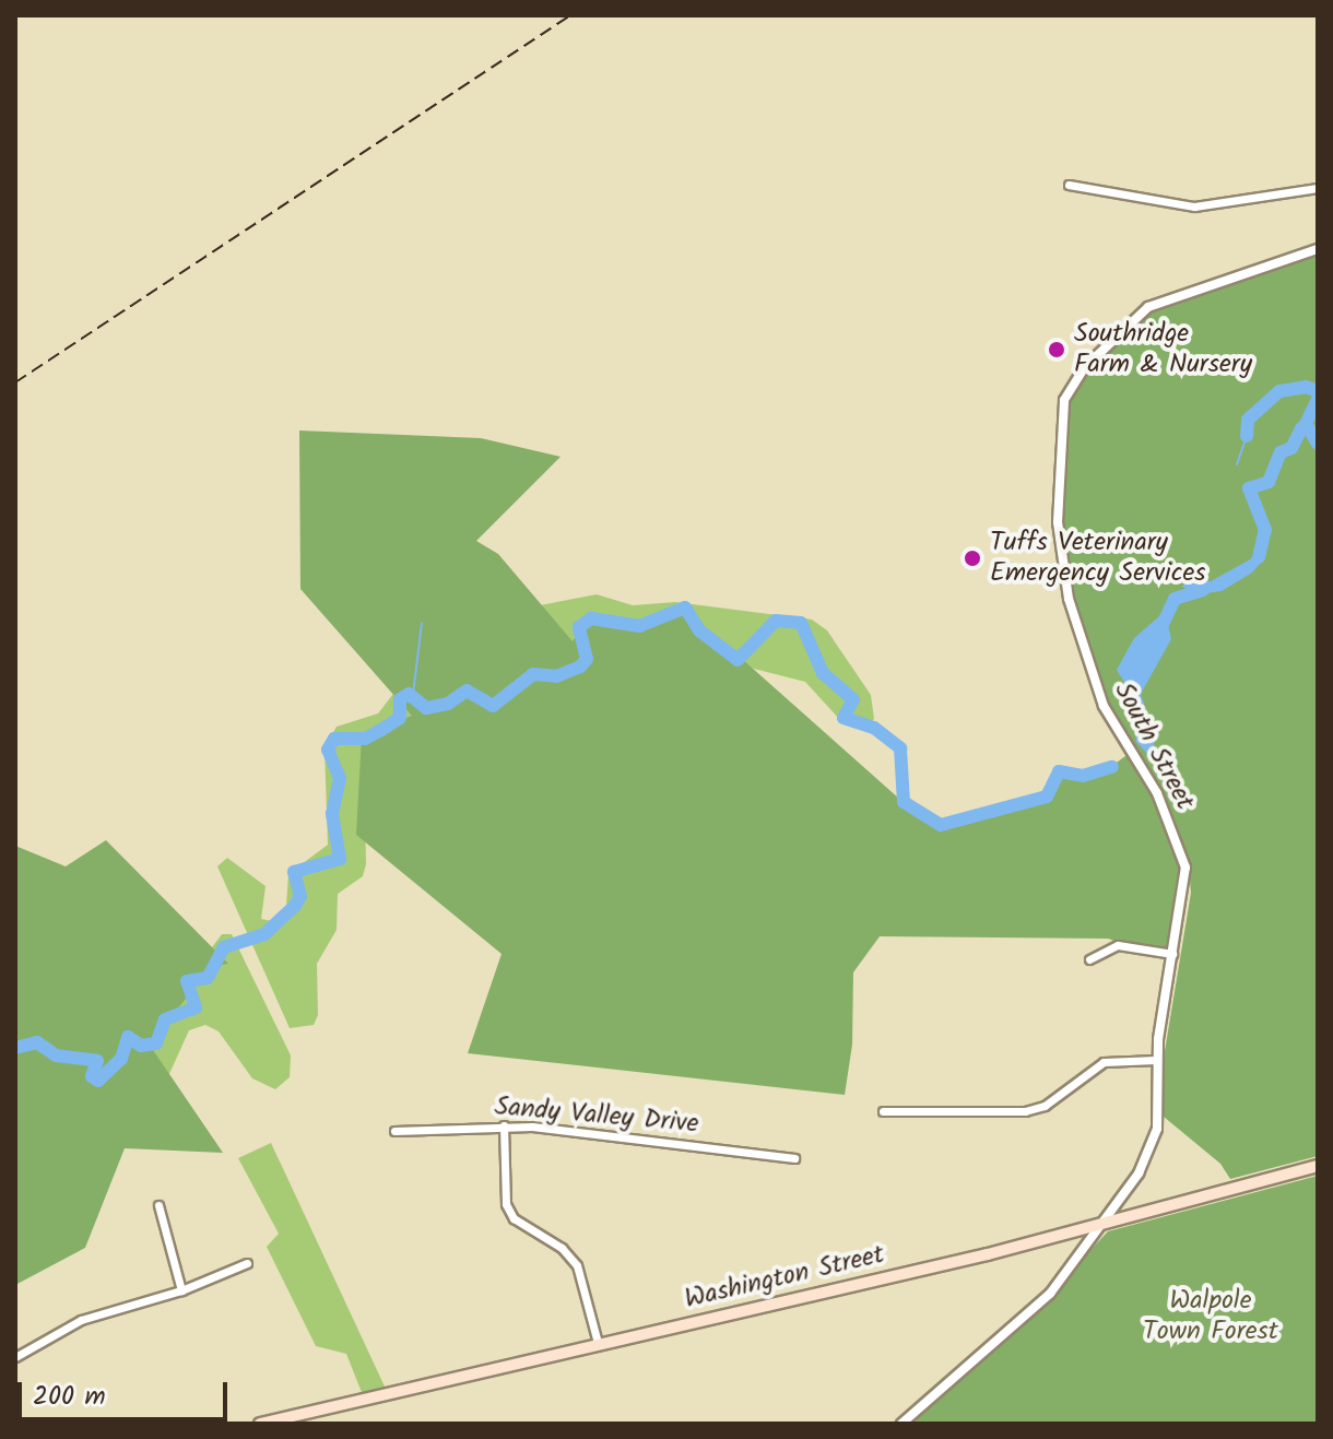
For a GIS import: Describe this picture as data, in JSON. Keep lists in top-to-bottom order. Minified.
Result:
{"streets":{"main road":["Washington Street"],"street":["South Street","Sandy Valley Drive"]},"crossings":[["South Street","Washington Street"]],"parks":["Walpole Town Forest"],"places":["Southridge Farm & Nursery","Tuffs Veterinary Emergency Services"],"scale_bar":"200 m"}
